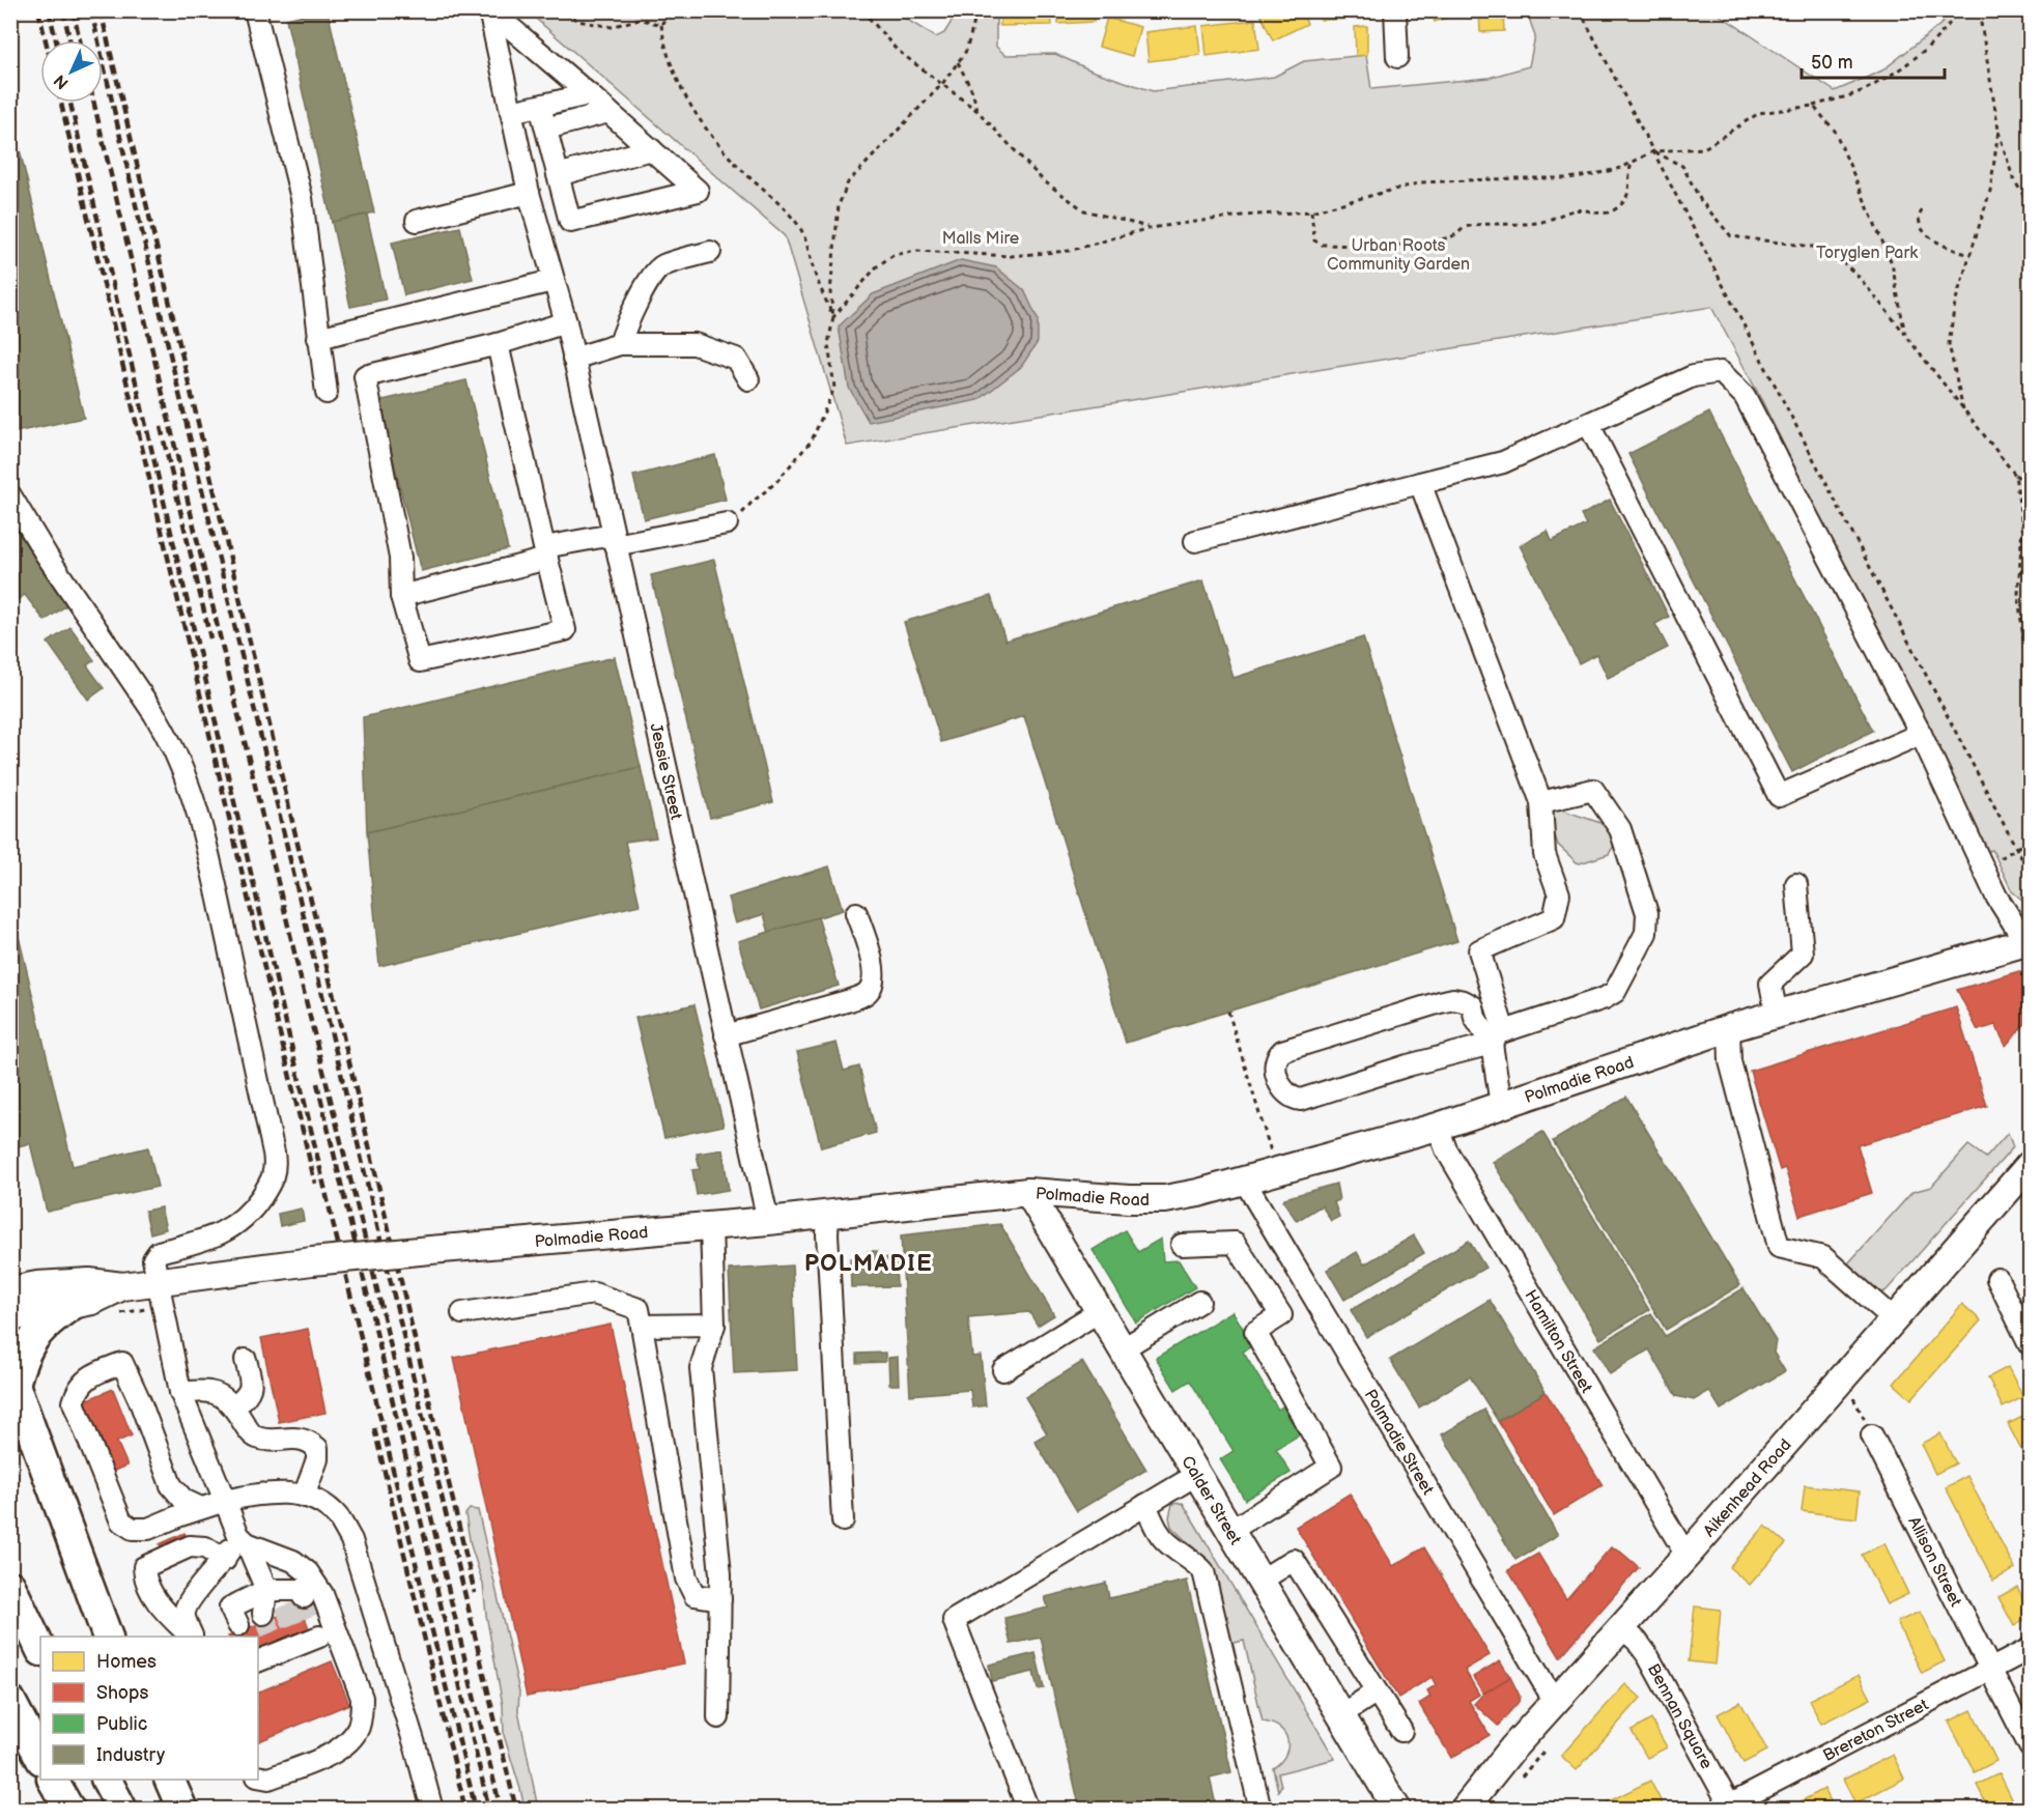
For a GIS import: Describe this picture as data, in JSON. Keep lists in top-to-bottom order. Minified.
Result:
{"streets":{"main road":["Polmadie Road","Aikenhead Road","Calder Street"],"street":["Jessie Street","Hamilton Street","Polmadie Street","Allison Street","Bennan Square","Brereton Street"]},"crossings":[["Jessie Street","Polmadie Road"],["Polmadie Road","Hamilton Street"],["Polmadie Road","Polmadie Street"],["Polmadie Road","Calder Street"],["Hamilton Street","Aikenhead Road"],["Polmadie Street","Aikenhead Road"],["Aikenhead Road","Bennan Square"],["Allison Street","Brereton Street"],["Bennan Square","Brereton Street"]],"districts":["POLMADIE"],"parks":["Malls Mire","Urban Roots Community Garden","Toryglen Park"],"legend":["Homes","Shops","Public","Industry"],"scale_bar":"50 m","north":"bottom left"}
